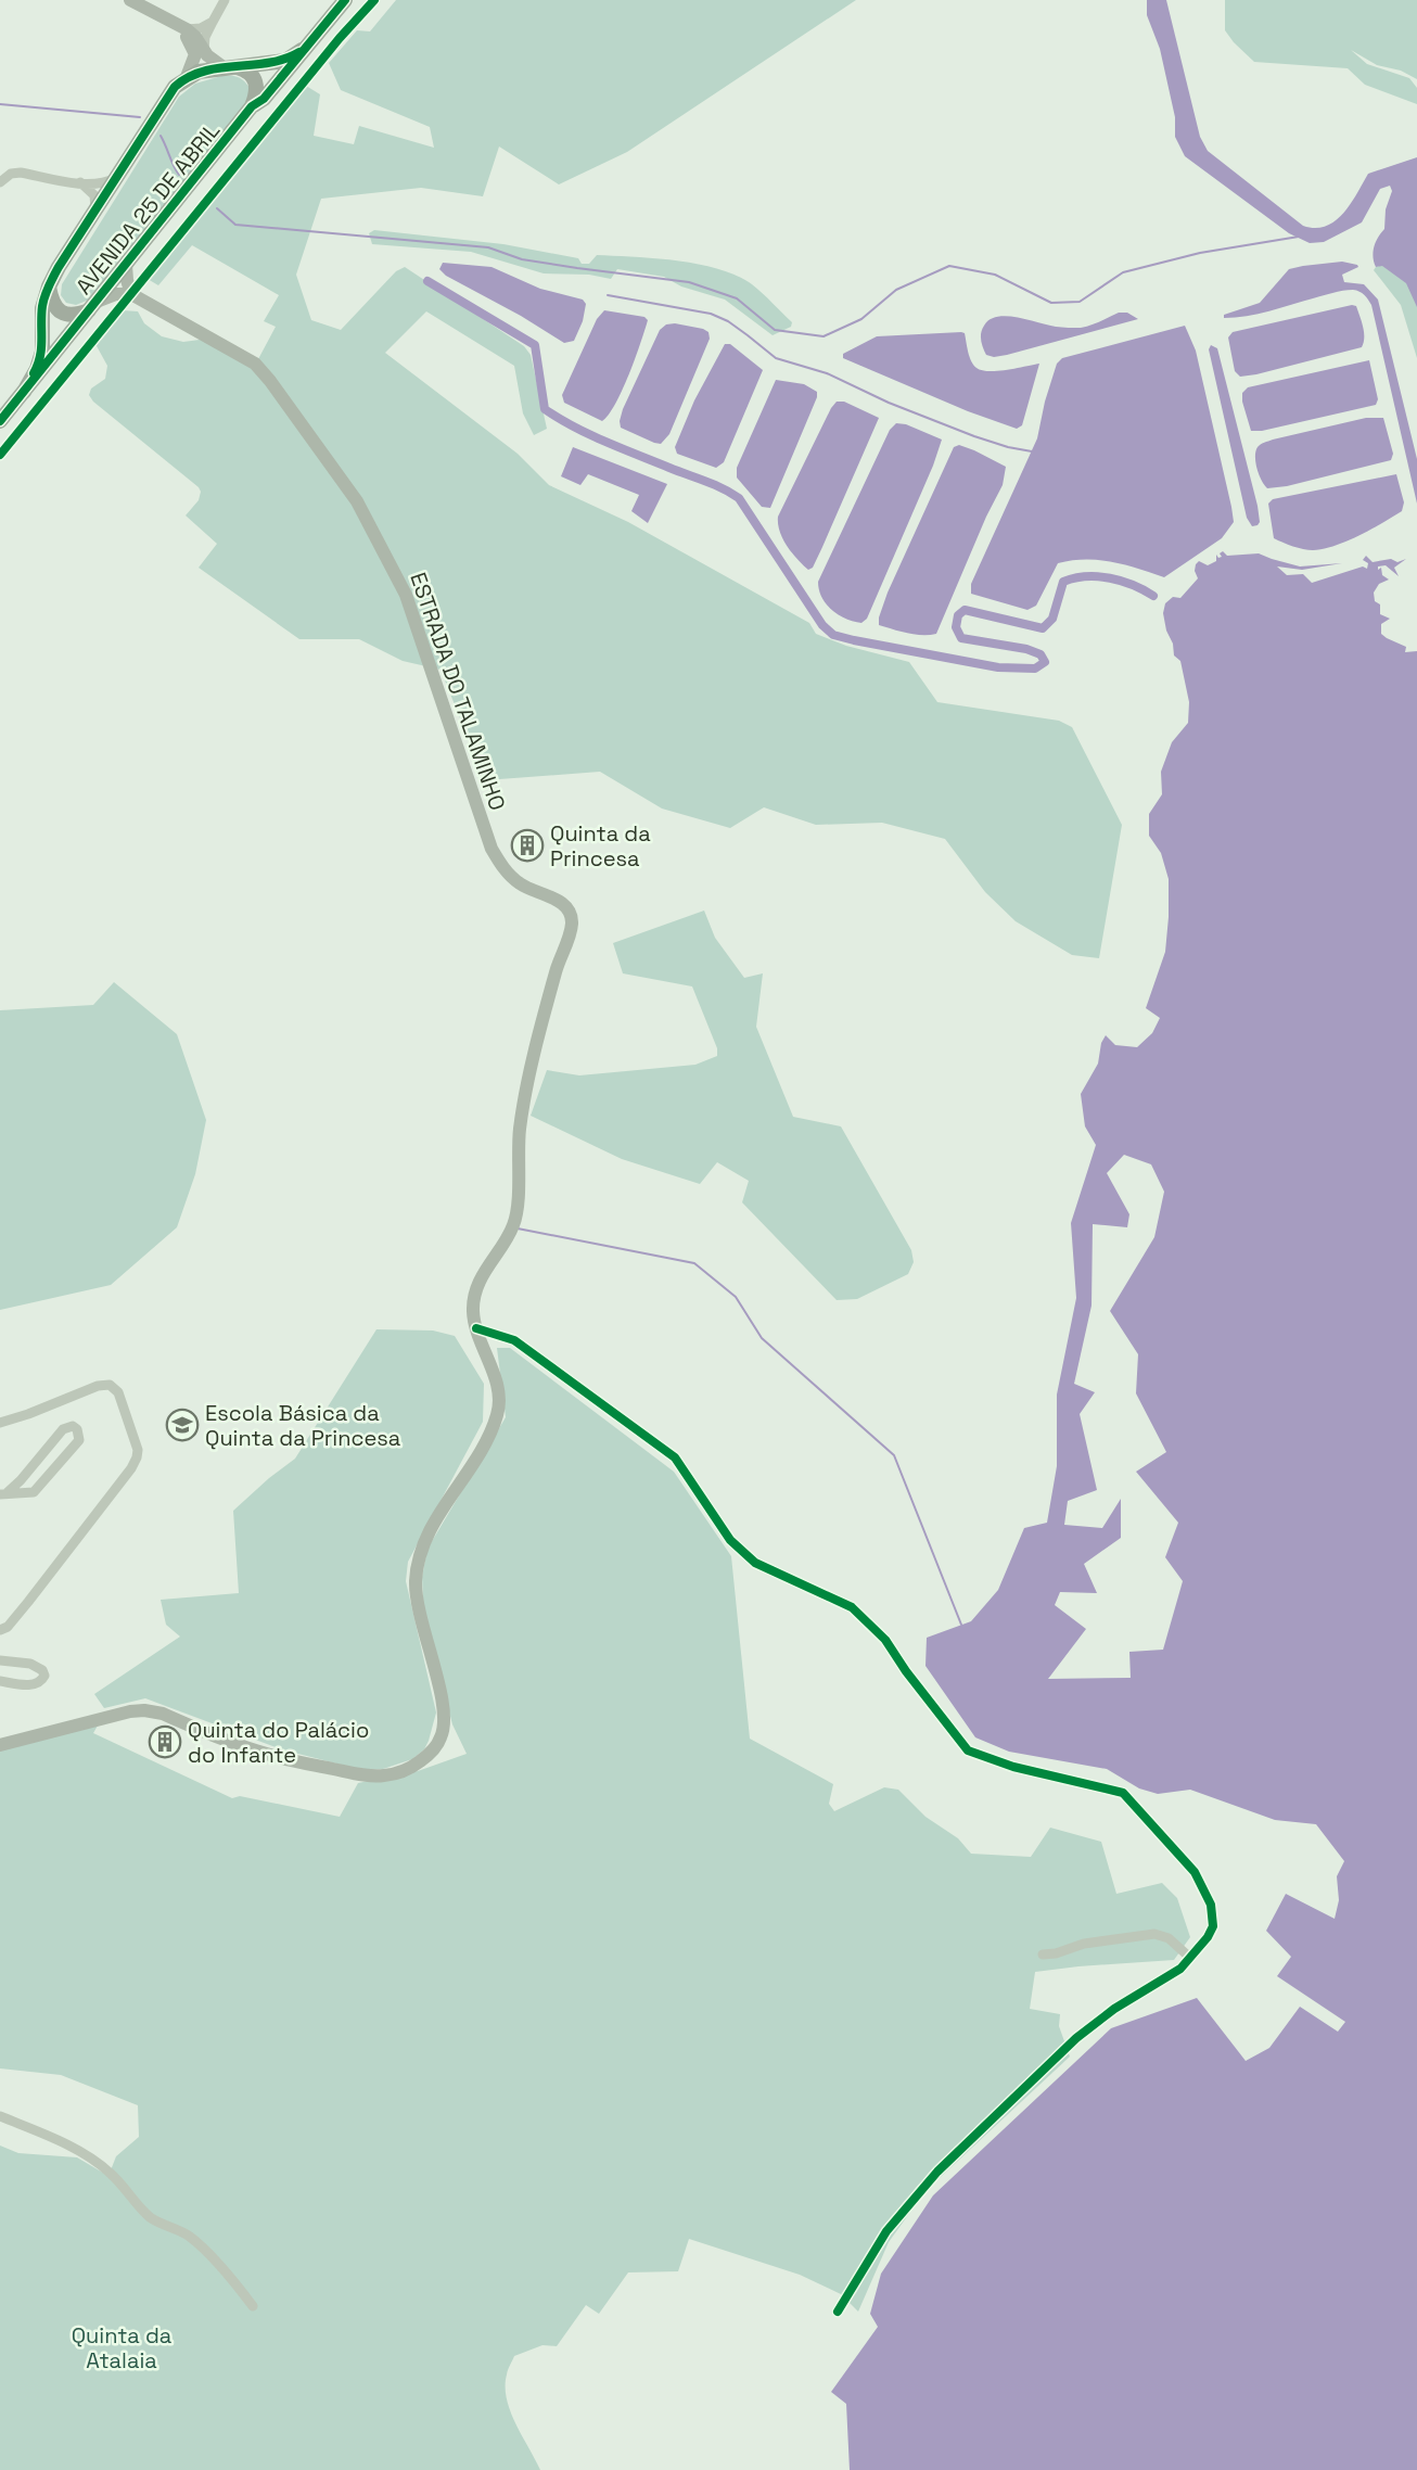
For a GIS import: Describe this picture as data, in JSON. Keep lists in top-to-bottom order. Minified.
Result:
{"streets":{"main road":["AVENIDA 25 DE ABRIL","ESTRADA DO TALAMINHO"]},"parks":["Quinta da Atalaia"],"places":{"building":["Quinta da Princesa","Quinta do Palácio do Infante"],"school or university":["Escola Básica da Quinta da Princesa"]}}
